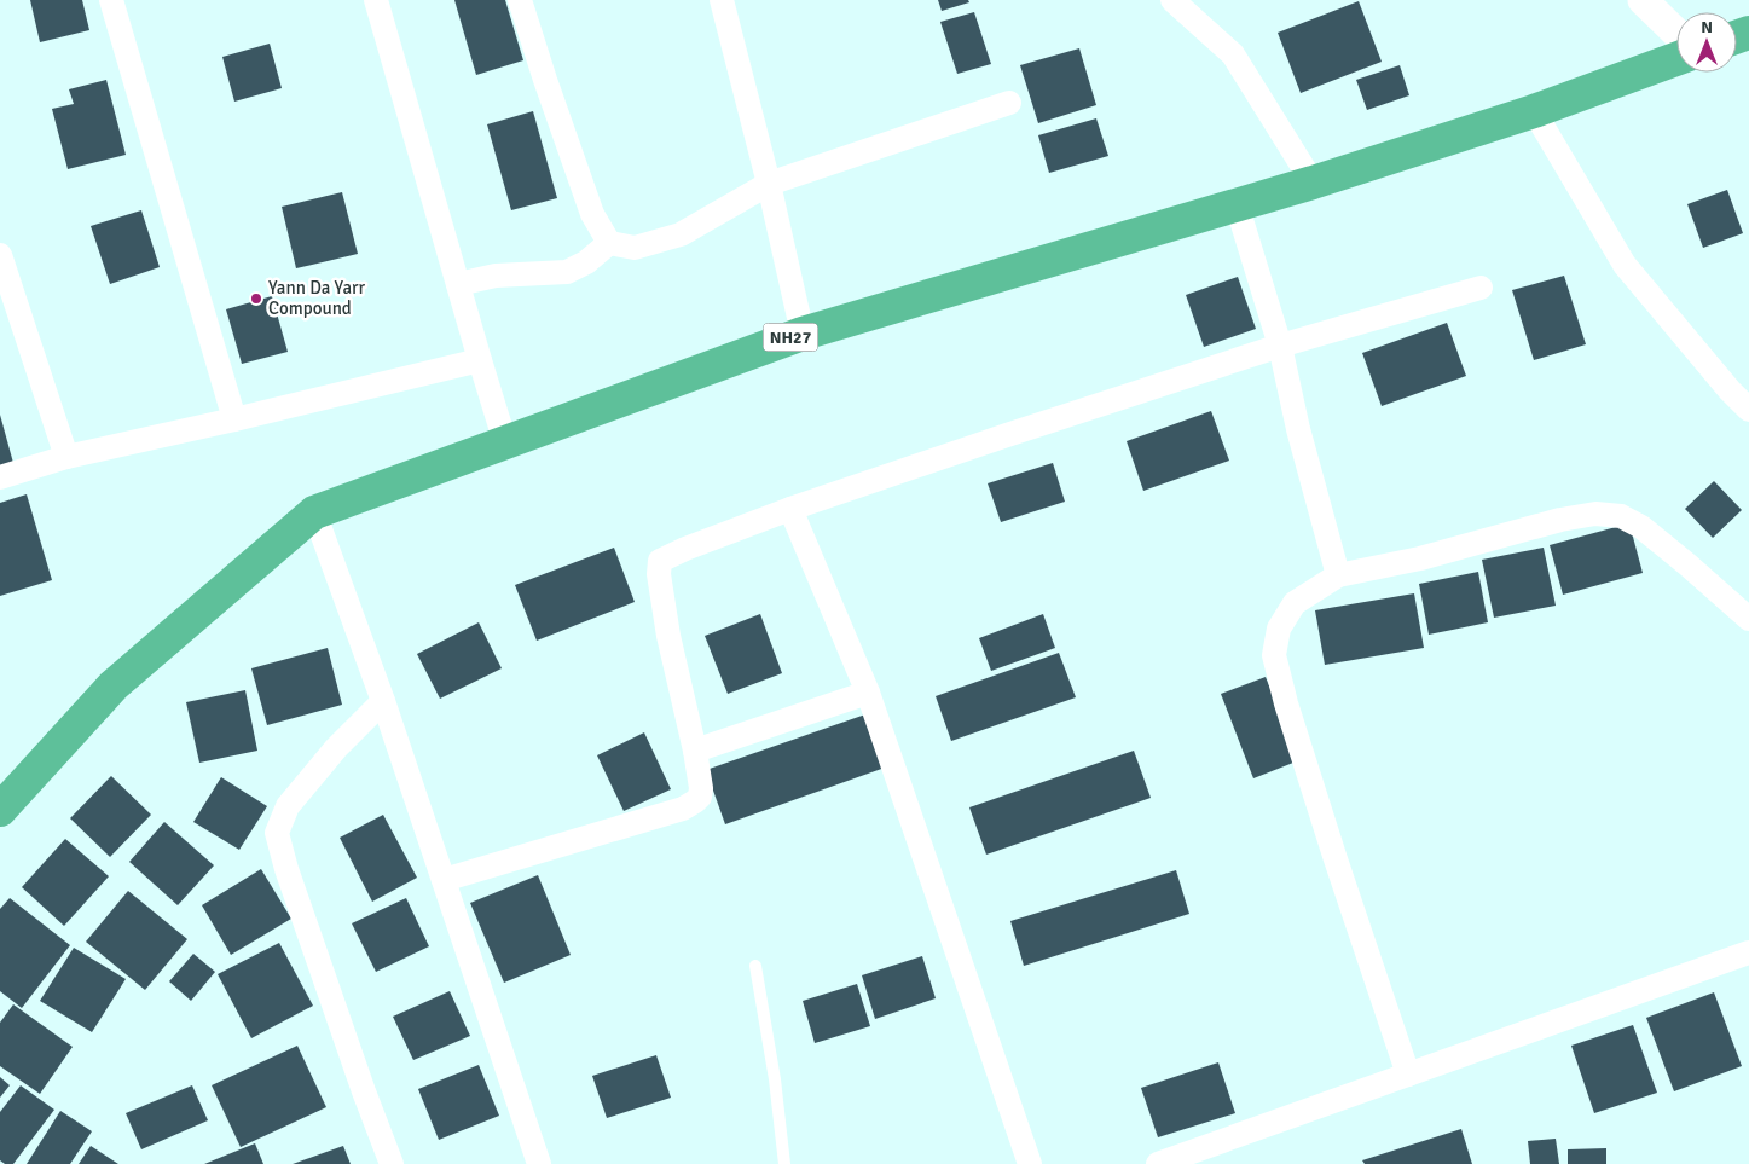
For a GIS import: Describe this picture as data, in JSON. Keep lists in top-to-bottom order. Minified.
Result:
{"streets":{"highway":["NH27"]},"places":["Yann Da Yarr Compound"],"north":"top"}
